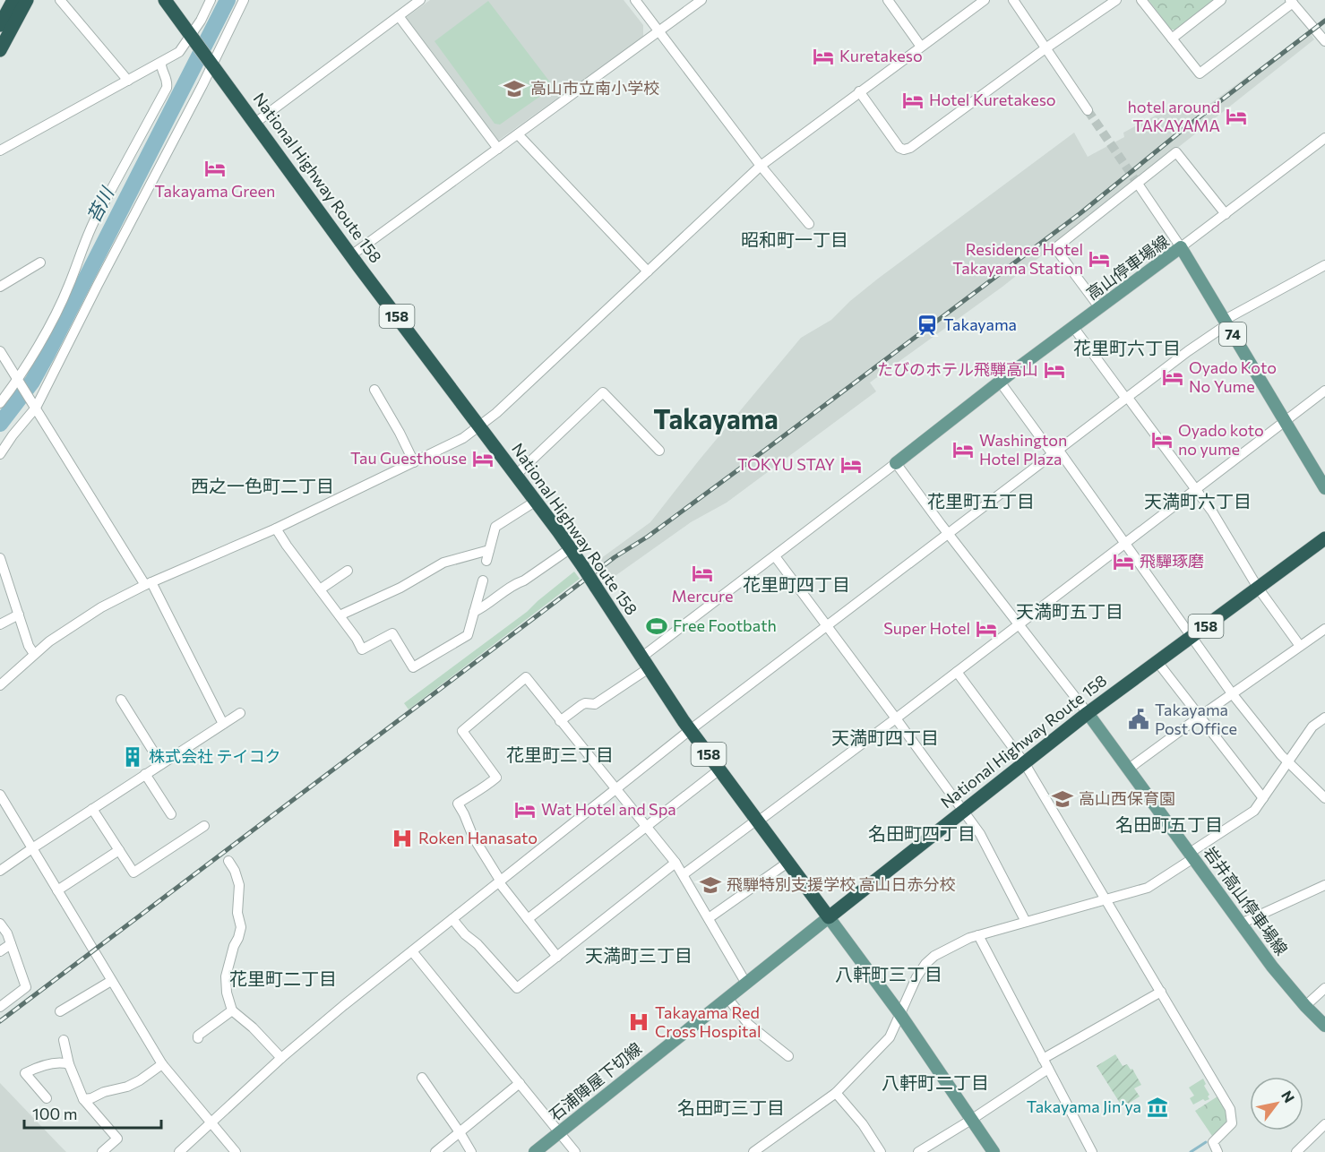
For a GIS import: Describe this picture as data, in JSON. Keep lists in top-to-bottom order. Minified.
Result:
{"streets":{"highway":["National Highway Route 158","158"],"main road":["高山停車場線","74","岩井高山停車場線","石浦陣屋下切線"]},"crossings":[["National Highway Route 158","岩井高山停車場線"],["National Highway Route 158","石浦陣屋下切線"]],"districts":["昭和町一丁目","花里町六丁目","Takayama","西之一色町二丁目","花里町五丁目","天満町六丁目","花里町四丁目","天満町五丁目","天満町四丁目","花里町三丁目","名田町五丁目","名田町四丁目","天満町三丁目","八軒町三丁目","花里町二丁目","八軒町二丁目","名田町三丁目"],"water":["苔川"],"places":{"hotel":["Kuretakeso","Hotel Kuretakeso","hotel around TAKAYAMA","Takayama Green","Residence Hotel Takayama Station","たびのホテル飛騨高山","Oyado Koto No Yume","Oyado koto no yume","Washington Hotel Plaza","Tau Guesthouse","TOKYU STAY","飛驒琢磨","Mercure","Super Hotel","Wat Hotel and Spa"],"school or university":["高山市立南小学校","高山西保育園","飛騨特別支援学校 高山日赤分校"],"station":["Takayama"],"sports":["Free Footbath"],"public building":["Takayama Post Office"],"building":["株式会社 テイコク"],"hospital":["Roken Hanasato","Takayama Red Cross Hospital"],"museum":["Takayama Jin’ya"]},"scale_bar":"100 m","north":"top right"}
